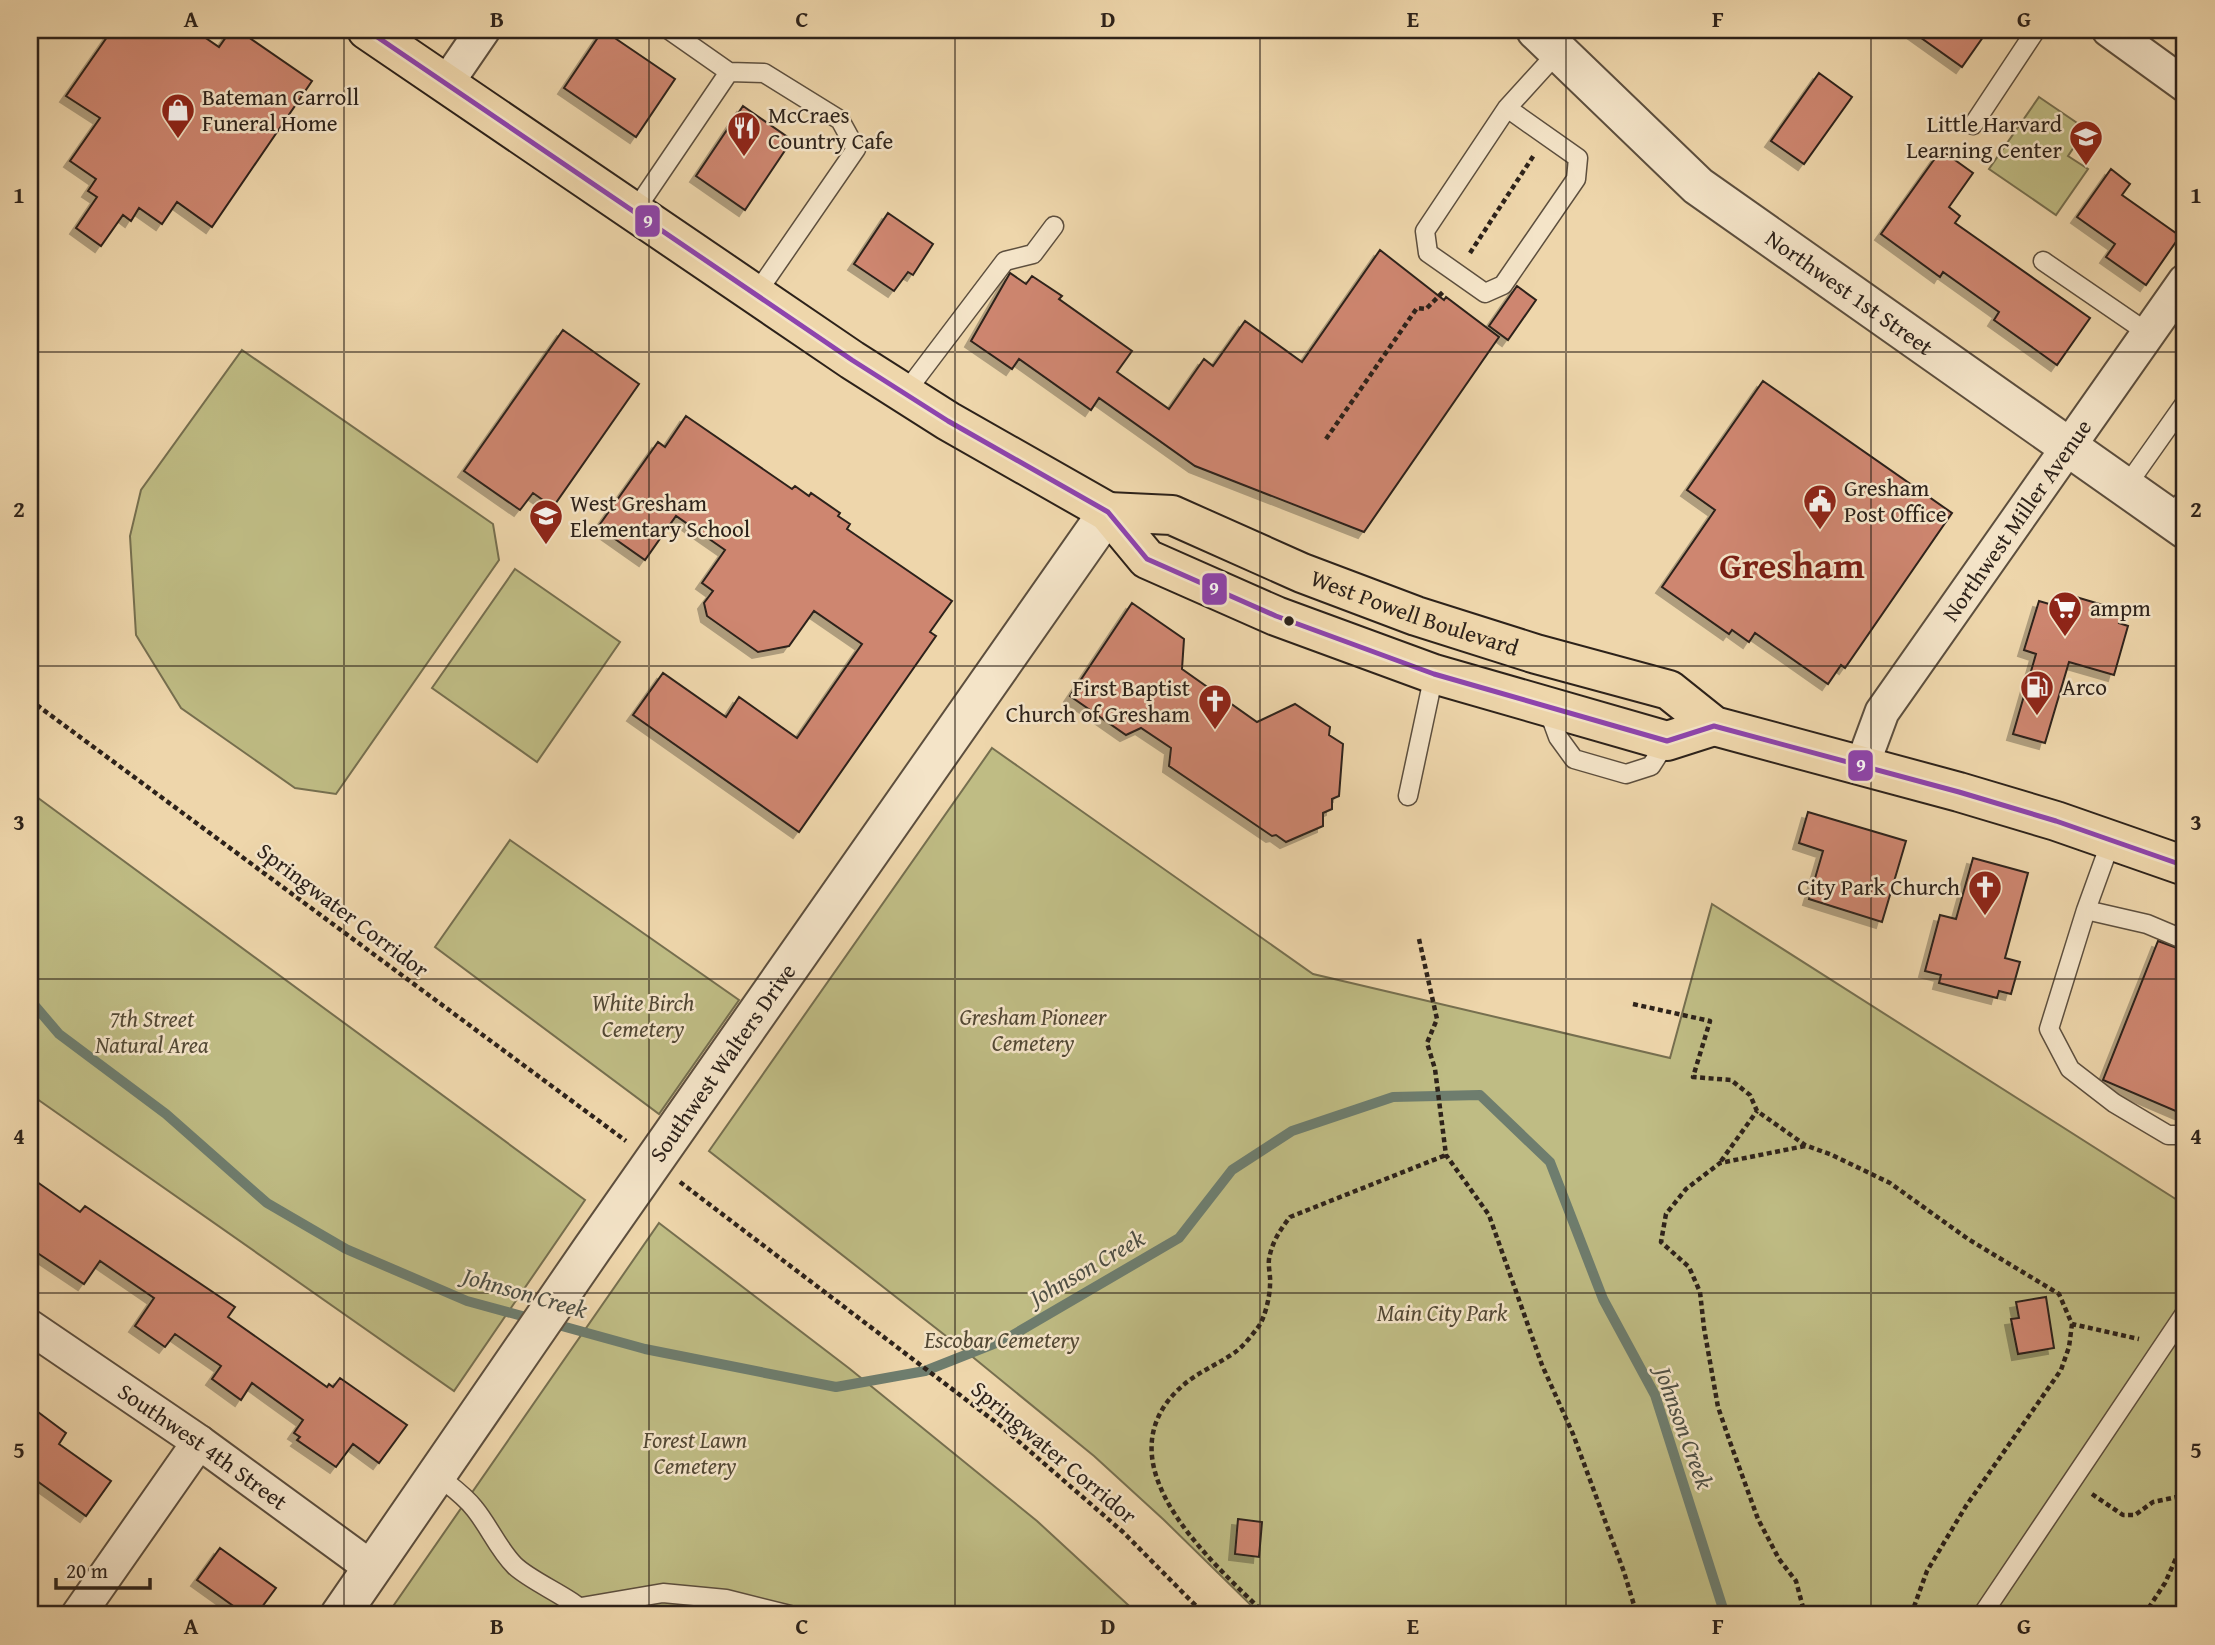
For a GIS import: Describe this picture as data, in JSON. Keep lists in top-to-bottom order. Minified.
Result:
{"streets":{"main road":["West Powell Boulevard"],"street":["Northwest 1st Street","Northwest Miller Avenue","Southwest Walters Drive","Southwest 4th Street"],"path":["Springwater Corridor"]},"crossings":[["Northwest 1st Street","Northwest Miller Avenue"],["Northwest Miller Avenue","West Powell Boulevard"],["West Powell Boulevard","Southwest Walters Drive"],["Southwest Walters Drive","Southwest 4th Street"]],"districts":["Gresham"],"water":["Johnson Creek"],"parks":["White Birch Cemetery","Gresham Pioneer Cemetery","7th Street Natural Area","Main City Park","Escobar Cemetery","Forest Lawn Cemetery"],"places":{"shop":["Bateman Carroll Funeral Home"],"restaurant":["McCraes Country Cafe"],"school or university":["Little Harvard Learning Center","West Gresham Elementary School"],"public building":["Gresham Post Office"],"supermarket":["ampm"],"fuel station":["Arco"],"church":["First Baptist Church of Gresham","City Park Church"]},"lines":["transit line 9"],"scale_bar":"20 m","grid":{"columns":["A","B","C","D","E","F","G"],"rows":["1","2","3","4","5"]}}
